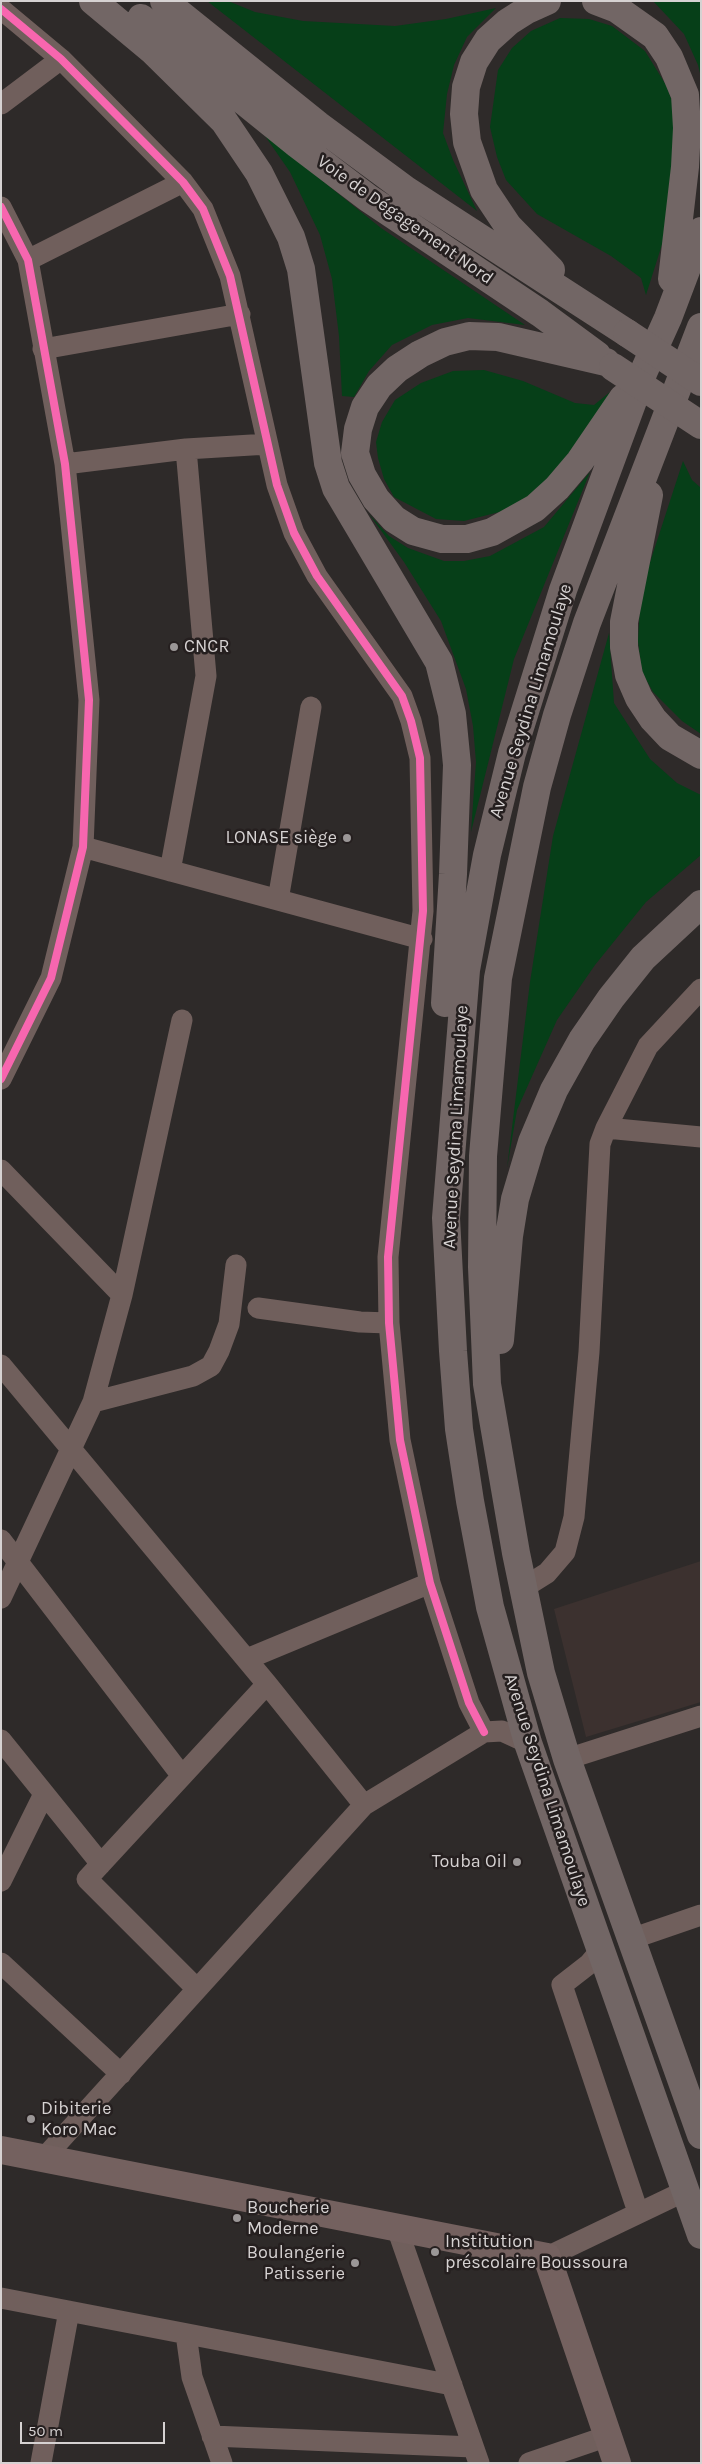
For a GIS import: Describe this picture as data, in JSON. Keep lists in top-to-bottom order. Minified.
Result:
{"streets":{"highway":["Voie de Dégagement Nord","Avenue Seydina Limamoulaye"]},"crossings":[["Voie de Dégagement Nord","Avenue Seydina Limamoulaye"]],"places":["CNCR","LONASE siège","Touba Oil","Dibiterie Koro Mac","Boucherie Moderne","Institution préscolaire Boussoura","Boulangerie Patisserie"],"scale_bar":"50 m"}
